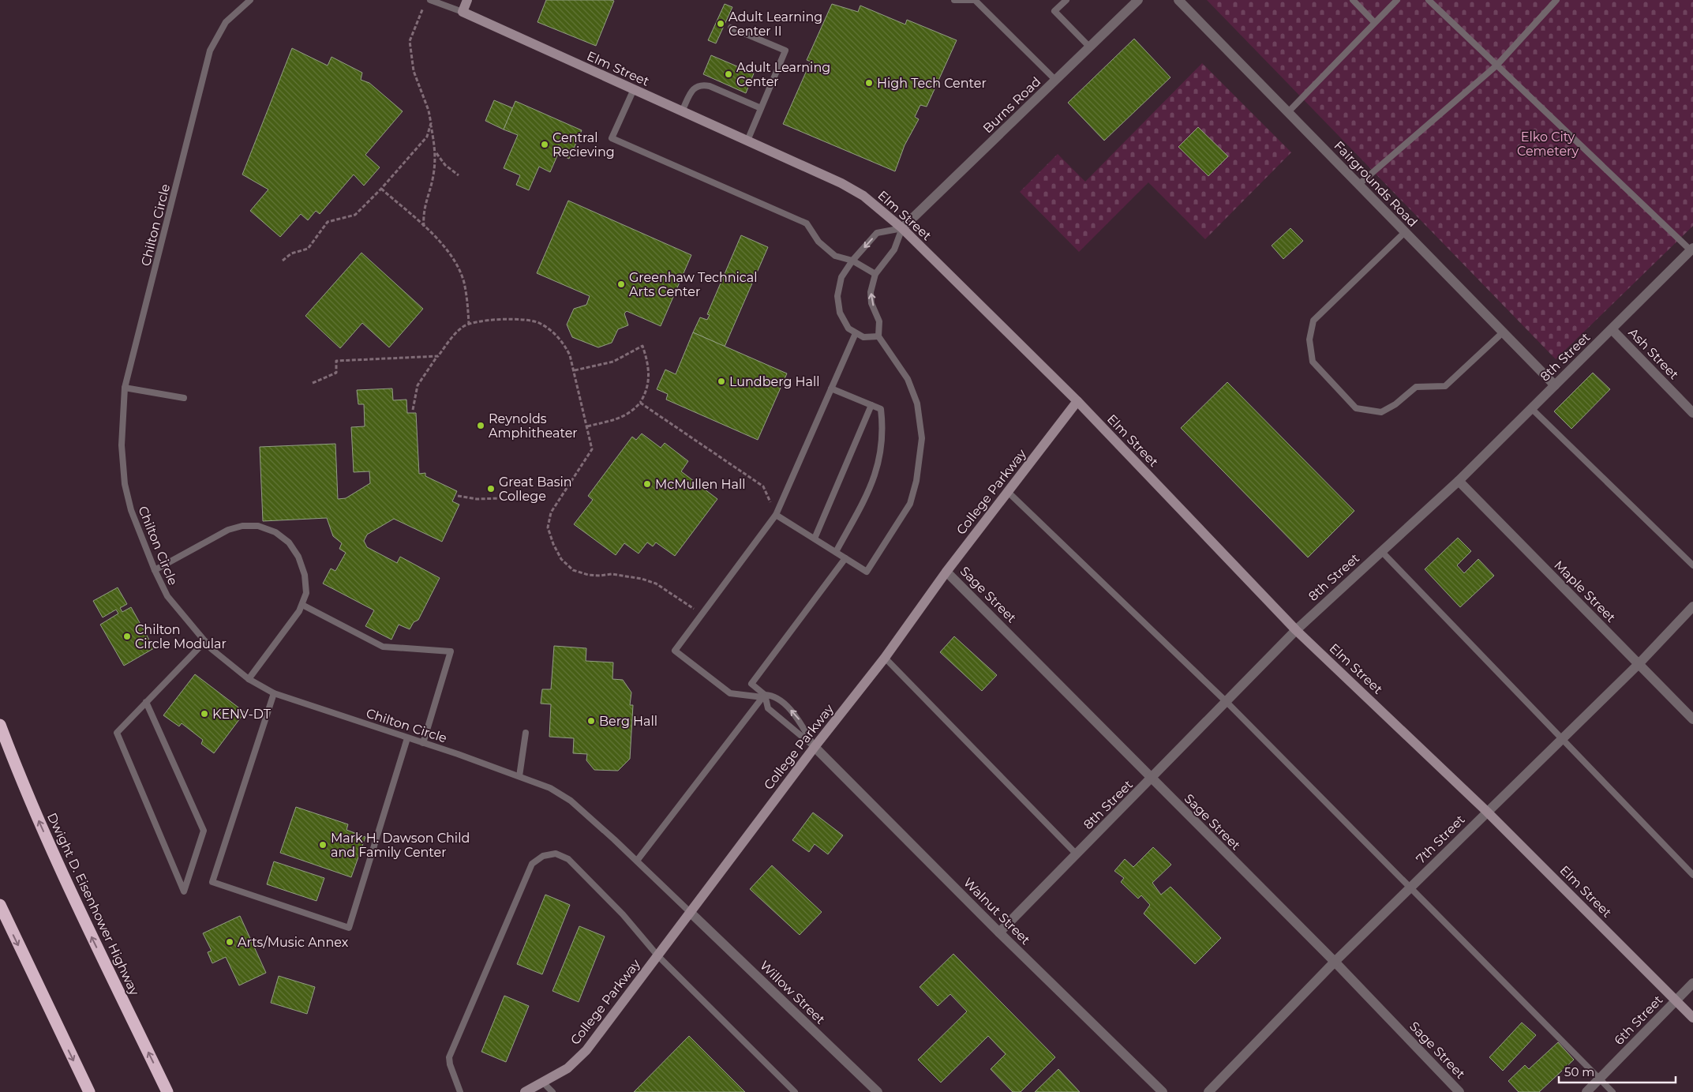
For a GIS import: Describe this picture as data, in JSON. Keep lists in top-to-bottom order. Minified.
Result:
{"streets":{"highway":["Dwight D. Eisenhower Highway"],"street":["Elm Street","Burns Road","Fairgrounds Road","Ash Street","8th Street","College Parkway","Maple Street","Sage Street","7th Street","Walnut Street","Willow Street","6th Street"],"lane":["Chilton Circle"]},"crossings":[["Elm Street","Burns Road"],["Elm Street","8th Street"],["Elm Street","College Parkway"],["Elm Street","7th Street"],["Elm Street","6th Street"],["Fairgrounds Road","8th Street"],["Chilton Circle","College Parkway"],["Chilton Circle","Willow Street"],["Ash Street","8th Street"],["8th Street","Maple Street"],["8th Street","Sage Street"],["8th Street","Walnut Street"],["College Parkway","Sage Street"],["College Parkway","Walnut Street"],["College Parkway","Willow Street"],["Maple Street","7th Street"],["Sage Street","7th Street"]],"parks":["Elko City Cemetery"],"places":["Adult Learning Center II","Adult Learning Center","High Tech Center","Central Recieving","Greenhaw Technical Arts Center","Lundberg Hall","Reynolds Amphitheater","McMullen Hall","Great Basin College","Chilton Circle Modular","KENV-DT","Berg Hall","Mark H. Dawson Child and Family Center","Arts/Music Annex"],"scale_bar":"50 m"}
